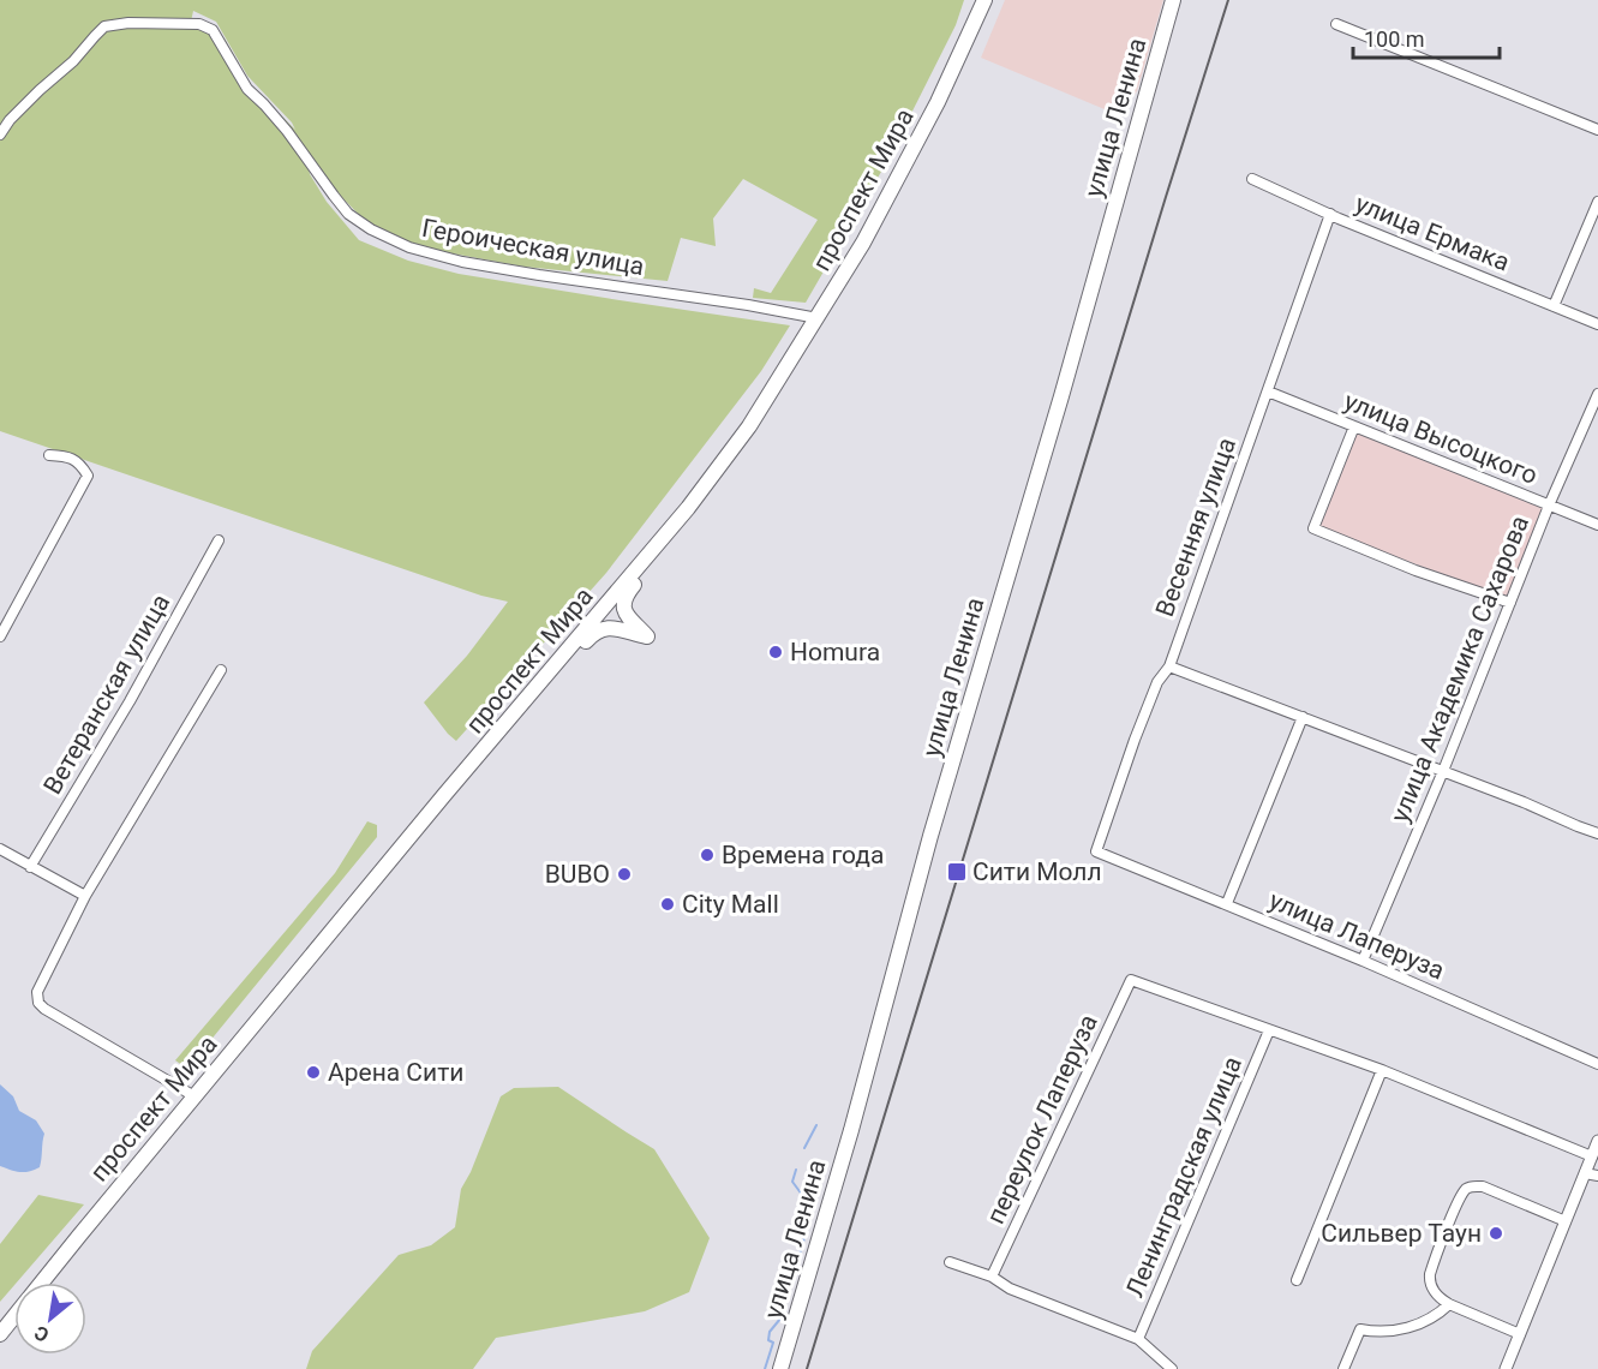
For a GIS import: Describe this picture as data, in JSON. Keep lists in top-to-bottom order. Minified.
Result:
{"streets":{"main road":["улица Ленина","проспект Мира"],"street":["улица Ермака","Героическая улица","улица Высоцкого","Весенняя улица","улица Академика Сахарова","Ветеранская улица","улица Лаперуза","переулок Лаперуза","Ленинградская улица"]},"crossings":[["проспект Мира","Героическая улица"],["улица Ермака","Весенняя улица"],["улица Высоцкого","Весенняя улица"],["улица Высоцкого","улица Академика Сахарова"],["Весенняя улица","улица Лаперуза"],["улица Академика Сахарова","улица Лаперуза"],["переулок Лаперуза","Ленинградская улица"]],"places":{"other":["Homura","Времена года","BUBO","City Mall","Арена Сити","Сильвер Таун"],"transit":["Сити Молл"]},"scale_bar":"100 m","north":"bottom left"}
